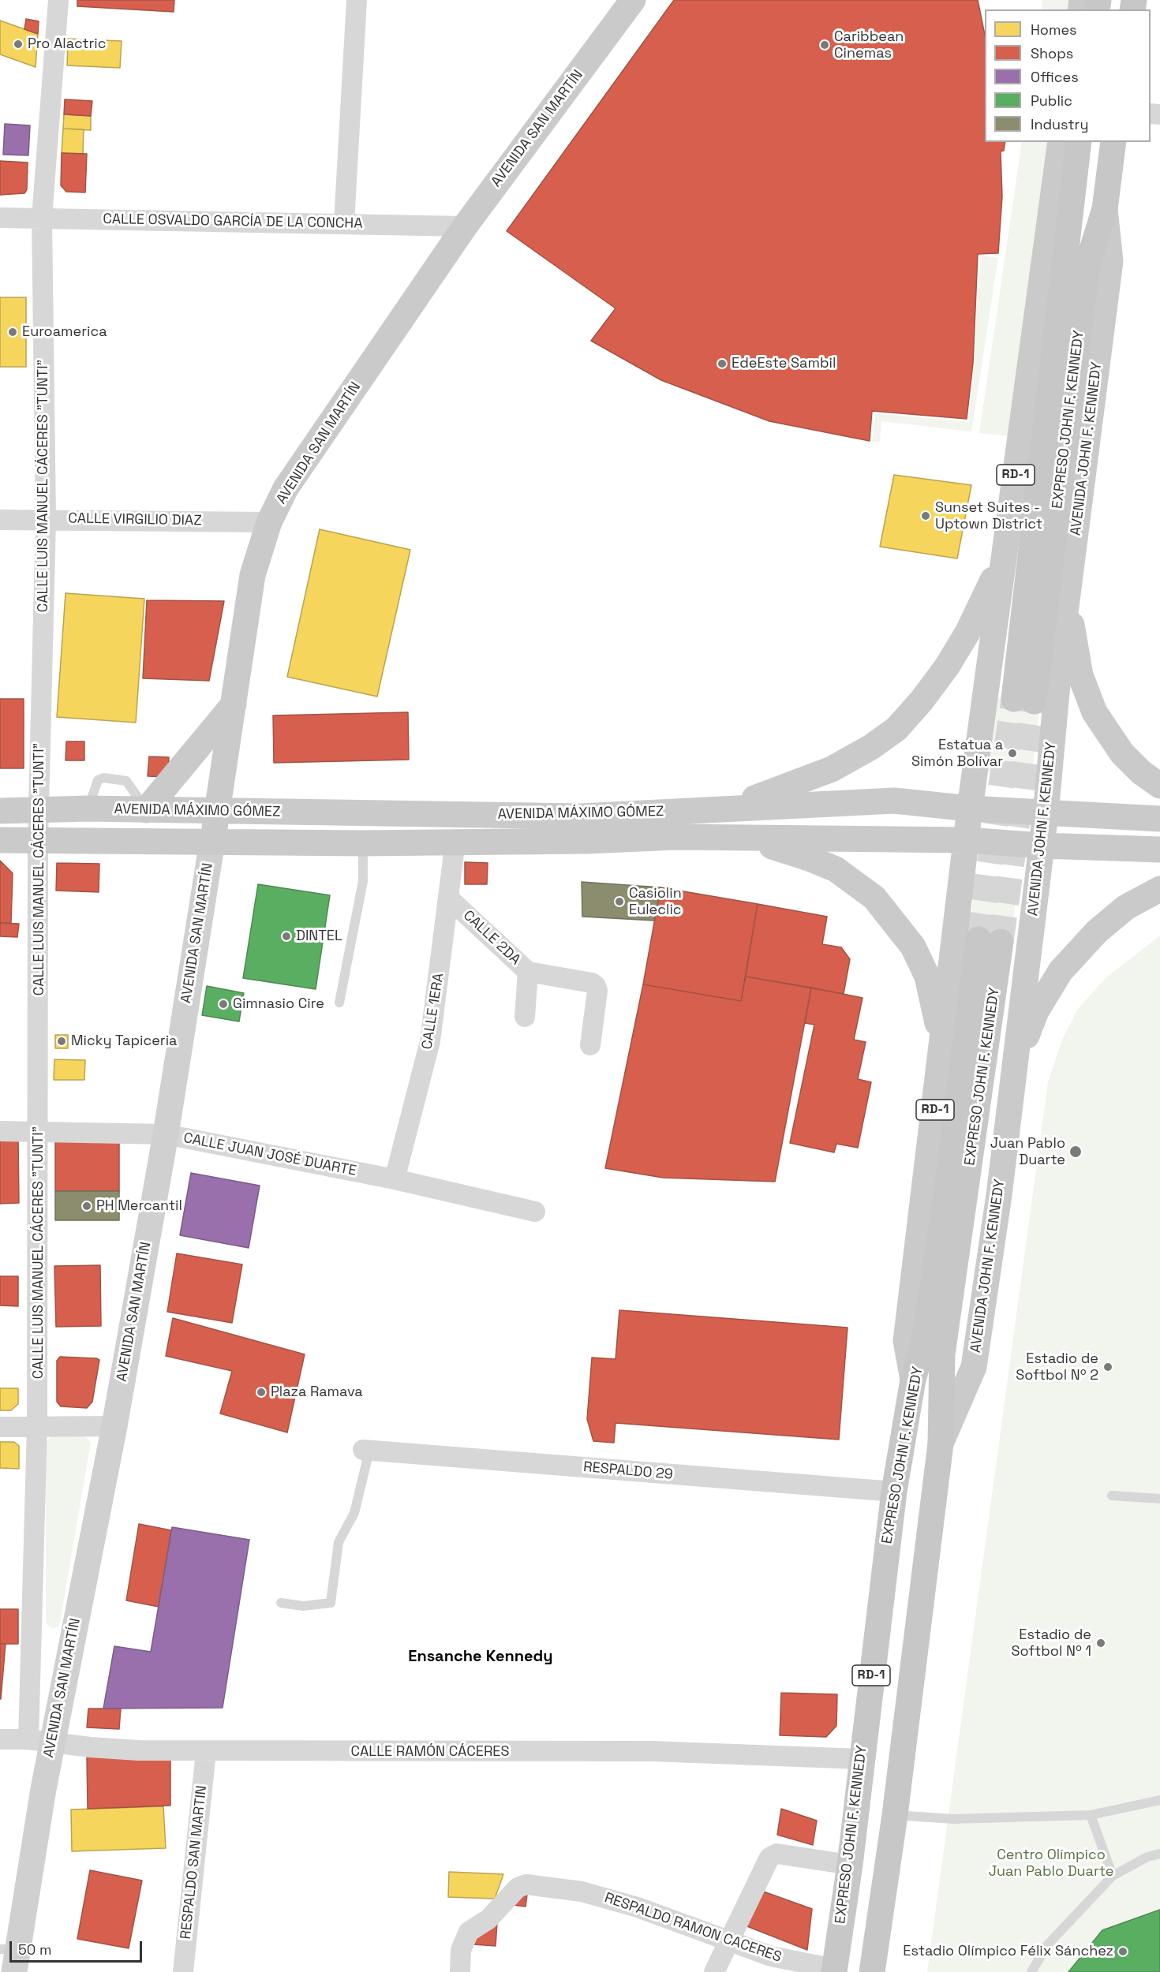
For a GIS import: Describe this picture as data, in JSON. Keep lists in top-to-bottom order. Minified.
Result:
{"streets":{"highway":["EXPRESO JOHN F. KENNEDY","RD-1"],"main road":["AVENIDA SAN MARTÍN","AVENIDA JOHN F. KENNEDY","AVENIDA MÁXIMO GÓMEZ"],"street":["CALLE OSVALDO GARCÍA DE LA CONCHA","CALLE LUIS MANUEL CÁCERES \"TUNTI\"","CALLE VIRGILIO DIAZ","CALLE 2DA","CALLE 1ERA","CALLE JUAN JOSÉ DUARTE","RESPALDO 29","CALLE RAMÓN CÁCERES","RESPALDO SAN MARTIN","RESPALDO RAMON CACERES"]},"crossings":[["AVENIDA SAN MARTÍN","CALLE OSVALDO GARCÍA DE LA CONCHA"],["AVENIDA SAN MARTÍN","CALLE LUIS MANUEL CÁCERES \"TUNTI\""],["AVENIDA SAN MARTÍN","CALLE VIRGILIO DIAZ"],["AVENIDA SAN MARTÍN","AVENIDA MÁXIMO GÓMEZ"],["AVENIDA SAN MARTÍN","CALLE JUAN JOSÉ DUARTE"],["AVENIDA SAN MARTÍN","CALLE RAMÓN CÁCERES"],["CALLE OSVALDO GARCÍA DE LA CONCHA","CALLE LUIS MANUEL CÁCERES \"TUNTI\""],["EXPRESO JOHN F. KENNEDY","AVENIDA JOHN F. KENNEDY"],["EXPRESO JOHN F. KENNEDY","RD-1"],["EXPRESO JOHN F. KENNEDY","RESPALDO 29"],["EXPRESO JOHN F. KENNEDY","CALLE RAMÓN CÁCERES"],["EXPRESO JOHN F. KENNEDY","RESPALDO RAMON CACERES"],["AVENIDA JOHN F. KENNEDY","AVENIDA MÁXIMO GÓMEZ"],["RD-1","AVENIDA MÁXIMO GÓMEZ"],["CALLE LUIS MANUEL CÁCERES \"TUNTI\"","CALLE VIRGILIO DIAZ"],["CALLE LUIS MANUEL CÁCERES \"TUNTI\"","AVENIDA MÁXIMO GÓMEZ"],["CALLE LUIS MANUEL CÁCERES \"TUNTI\"","CALLE JUAN JOSÉ DUARTE"],["CALLE LUIS MANUEL CÁCERES \"TUNTI\"","CALLE RAMÓN CÁCERES"],["AVENIDA MÁXIMO GÓMEZ","CALLE 1ERA"],["CALLE 2DA","CALLE 1ERA"],["CALLE 1ERA","CALLE JUAN JOSÉ DUARTE"],["CALLE RAMÓN CÁCERES","RESPALDO SAN MARTIN"]],"districts":["Ensanche Kennedy"],"parks":["Centro Olímpico Juan Pablo Duarte"],"places":["Pro Alactric","Caribbean Cinemas","Euroamerica","EdeEste Sambil","Sunset Suites - Uptown District","Estatua a Simón Bolívar","Casiolin Euleclic","DINTEL","Gimnasio Cire","Micky Tapiceria","Juan Pablo Duarte","PH Mercantil","Estadio de Softbol Nº 2","Plaza Ramava","Estadio de Softbol Nº 1","Estadio Olímpico Félix Sánchez"],"legend":["Homes","Shops","Offices","Public","Industry"],"scale_bar":"50 m"}
